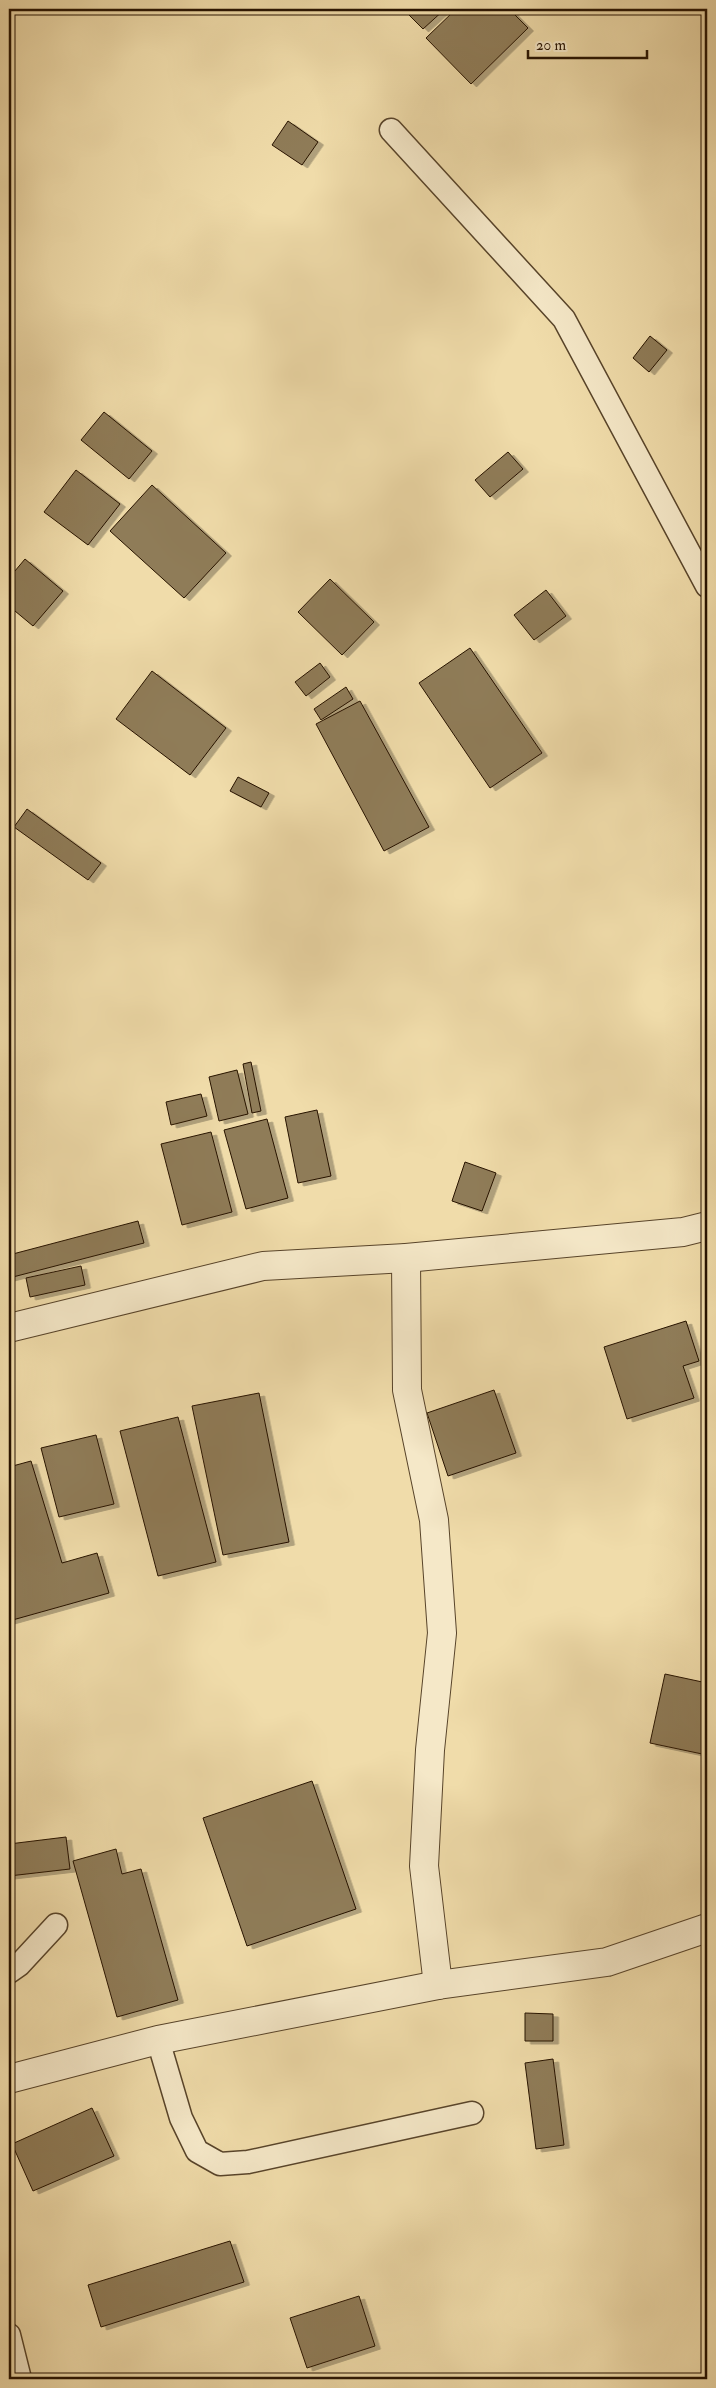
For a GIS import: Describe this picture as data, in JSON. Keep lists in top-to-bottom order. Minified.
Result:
{"scale_bar":"20 m"}
